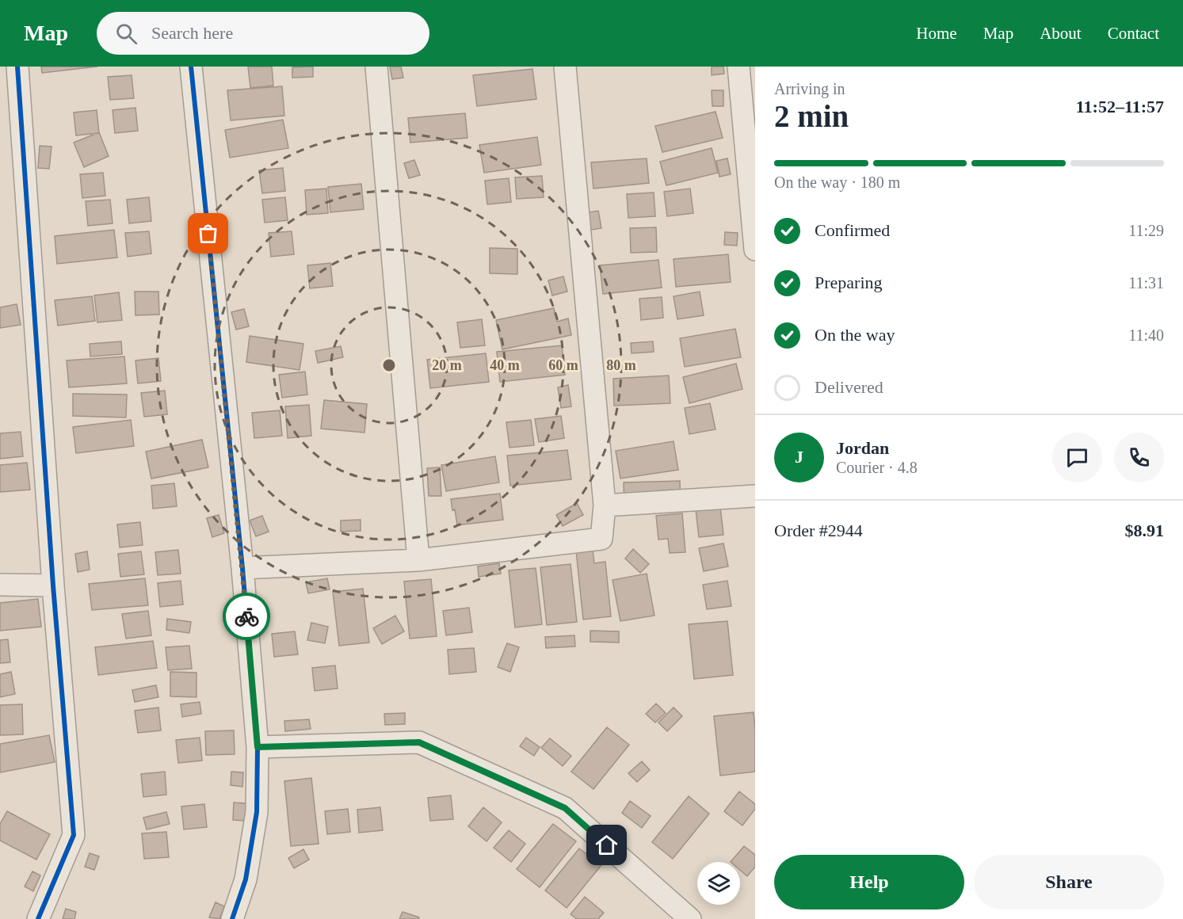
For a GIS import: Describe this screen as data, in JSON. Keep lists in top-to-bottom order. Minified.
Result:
{"page":{"header":"Map","search":"Search here","nav":["Home","Map","About","Contact"],"heading":["2 min","Arriving in","11:52–11:57"],"panel":["Jordan","Courier · 4.8","Order #2944","$8.91"],"bar":"On the way · 180 m","list":[["Confirmed","11:29"],["Preparing","11:31"],["On the way","11:40"],"Delivered"],"round":"J","buttons":["Help","Share"]},"rings":["20 m","40 m","60 m","80 m"]}
